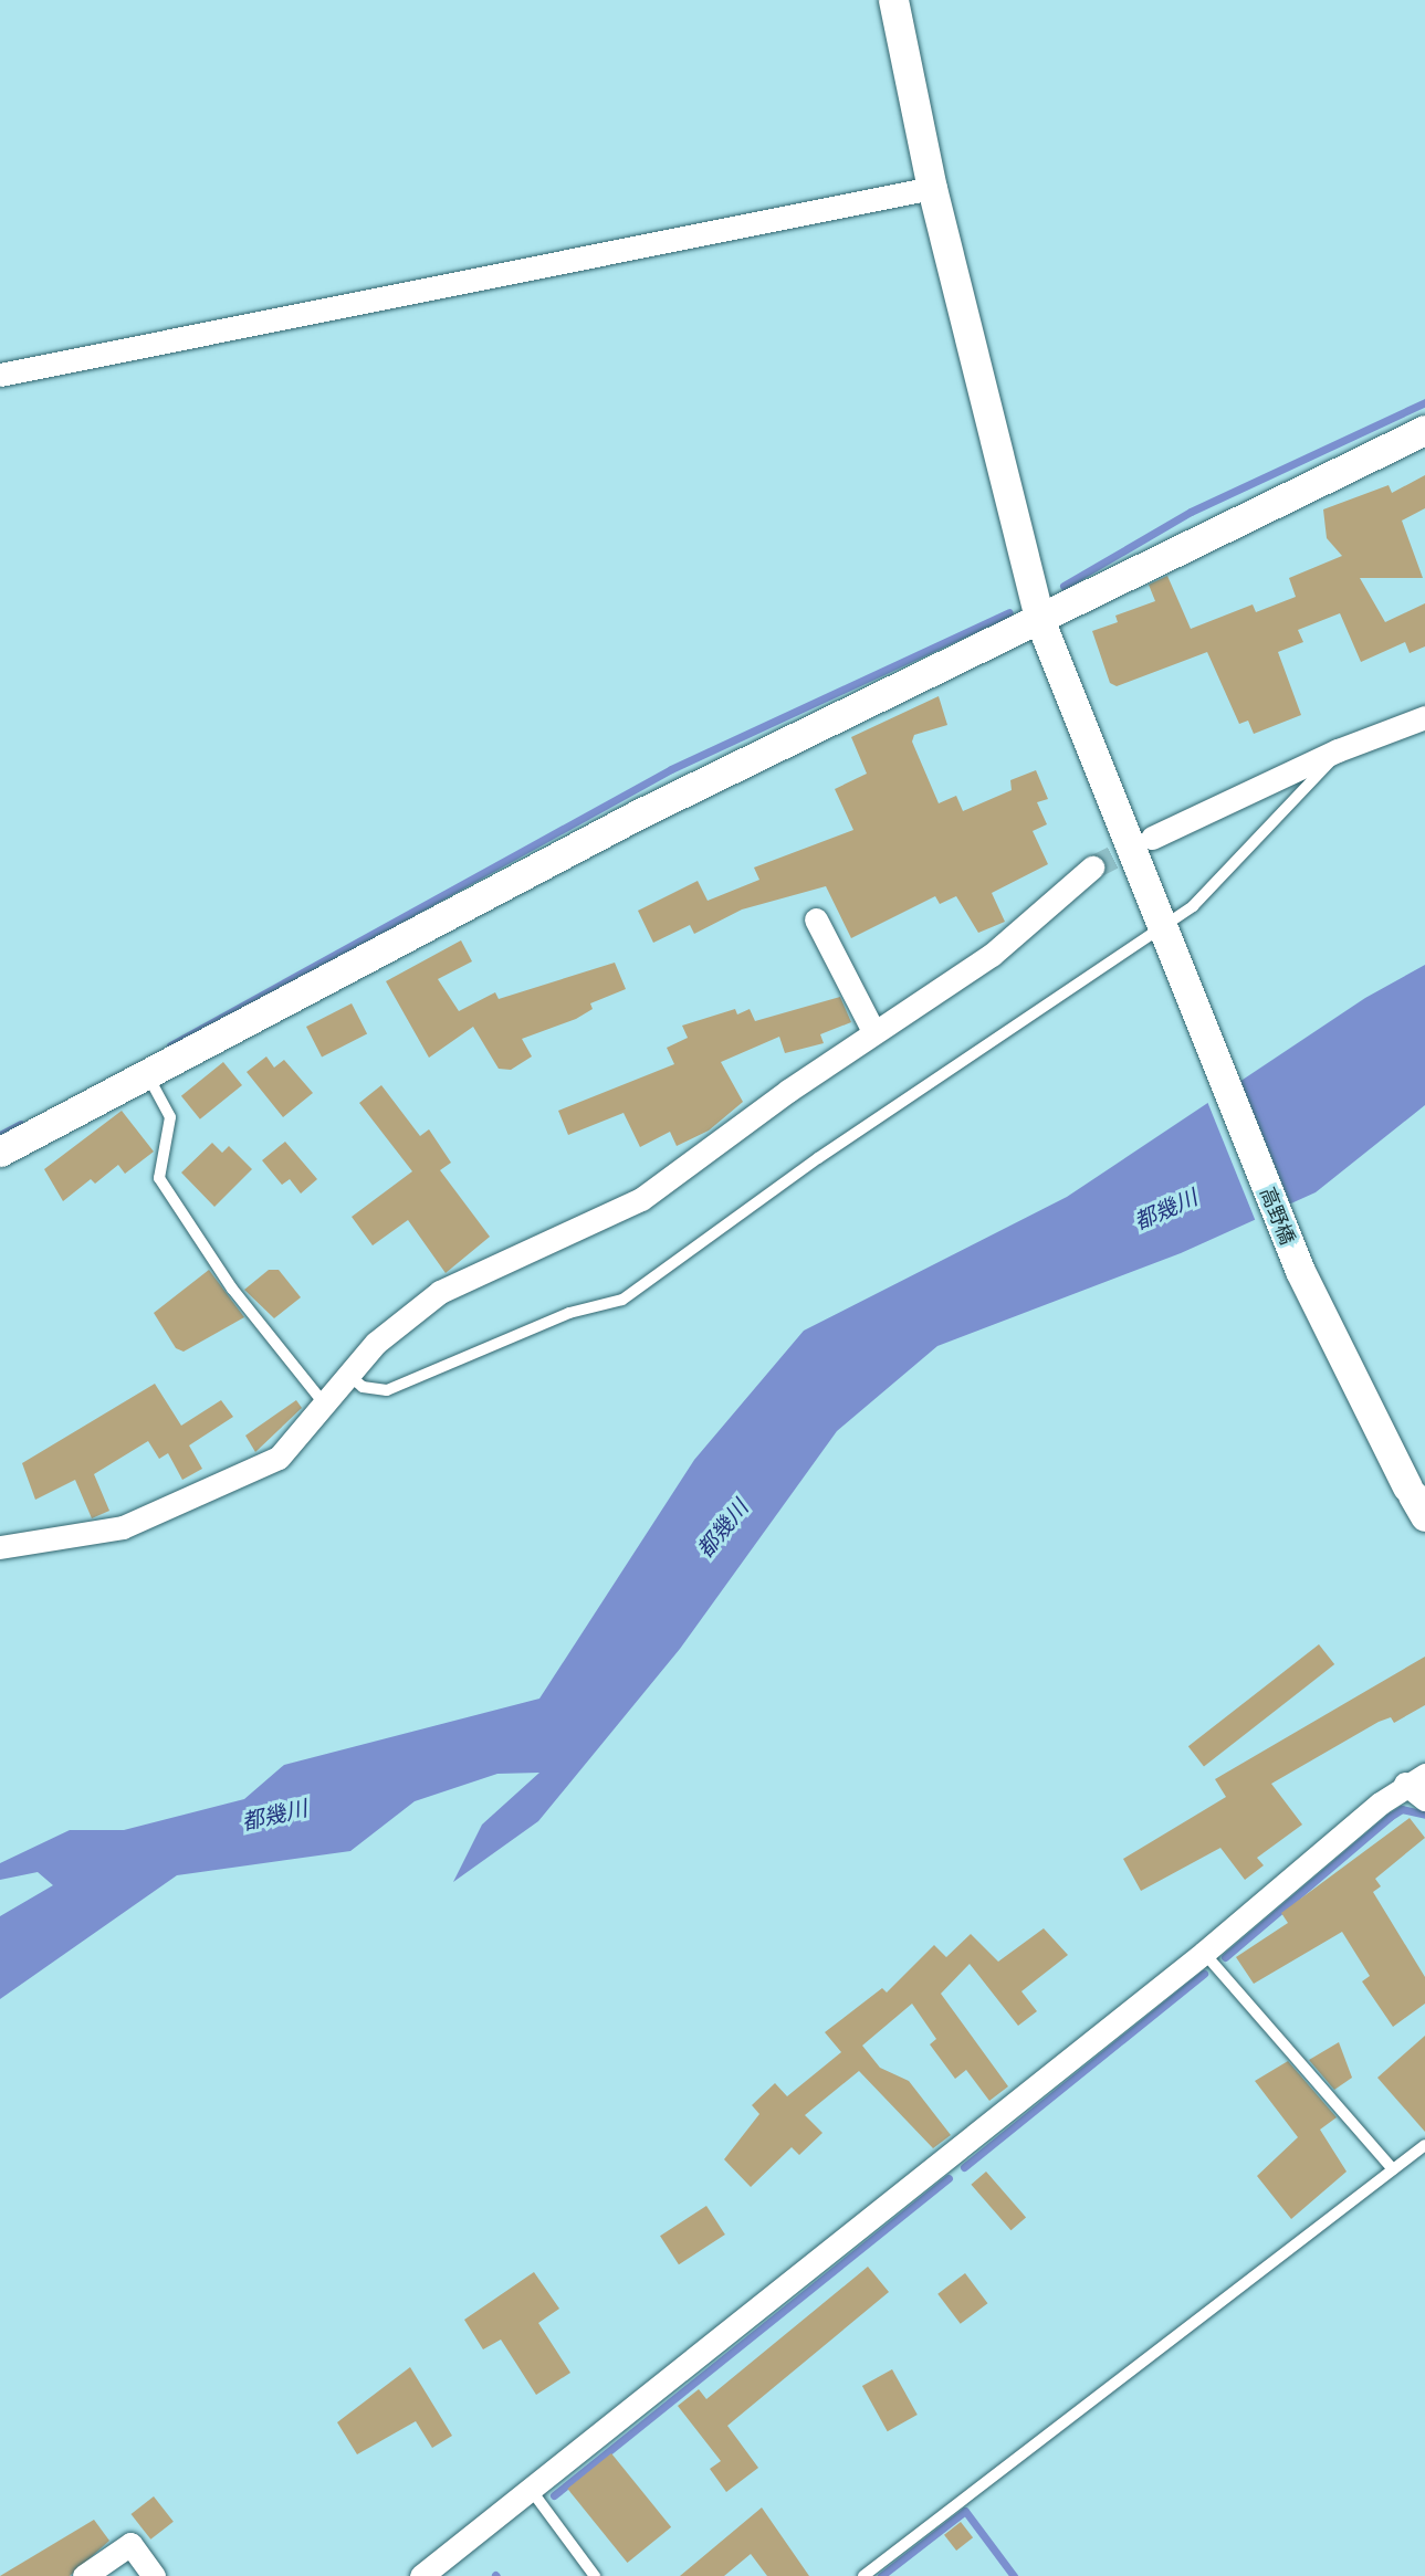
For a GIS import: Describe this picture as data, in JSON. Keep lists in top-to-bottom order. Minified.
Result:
{"streets":{"street":["高野橋"]},"water":["都幾川"]}
